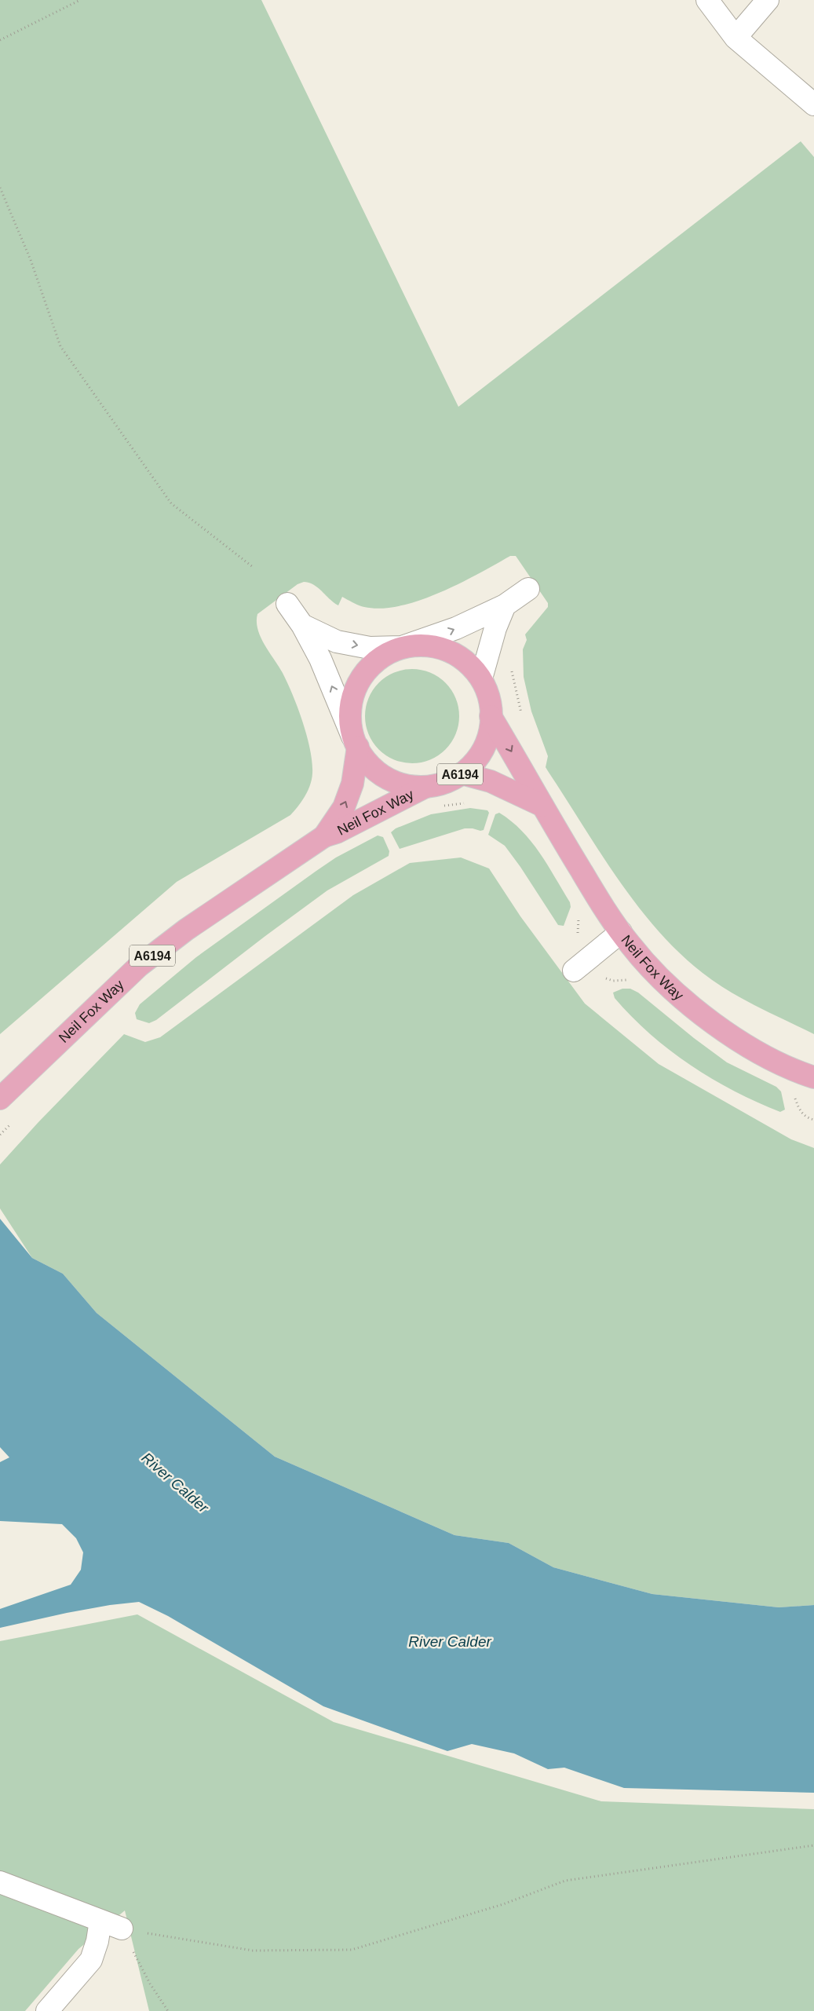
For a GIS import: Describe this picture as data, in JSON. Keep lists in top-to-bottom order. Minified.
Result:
{"streets":{"main road":["A6194","Neil Fox Way"]},"crossings":[["A6194","Neil Fox Way"]],"water":["River Calder"]}
